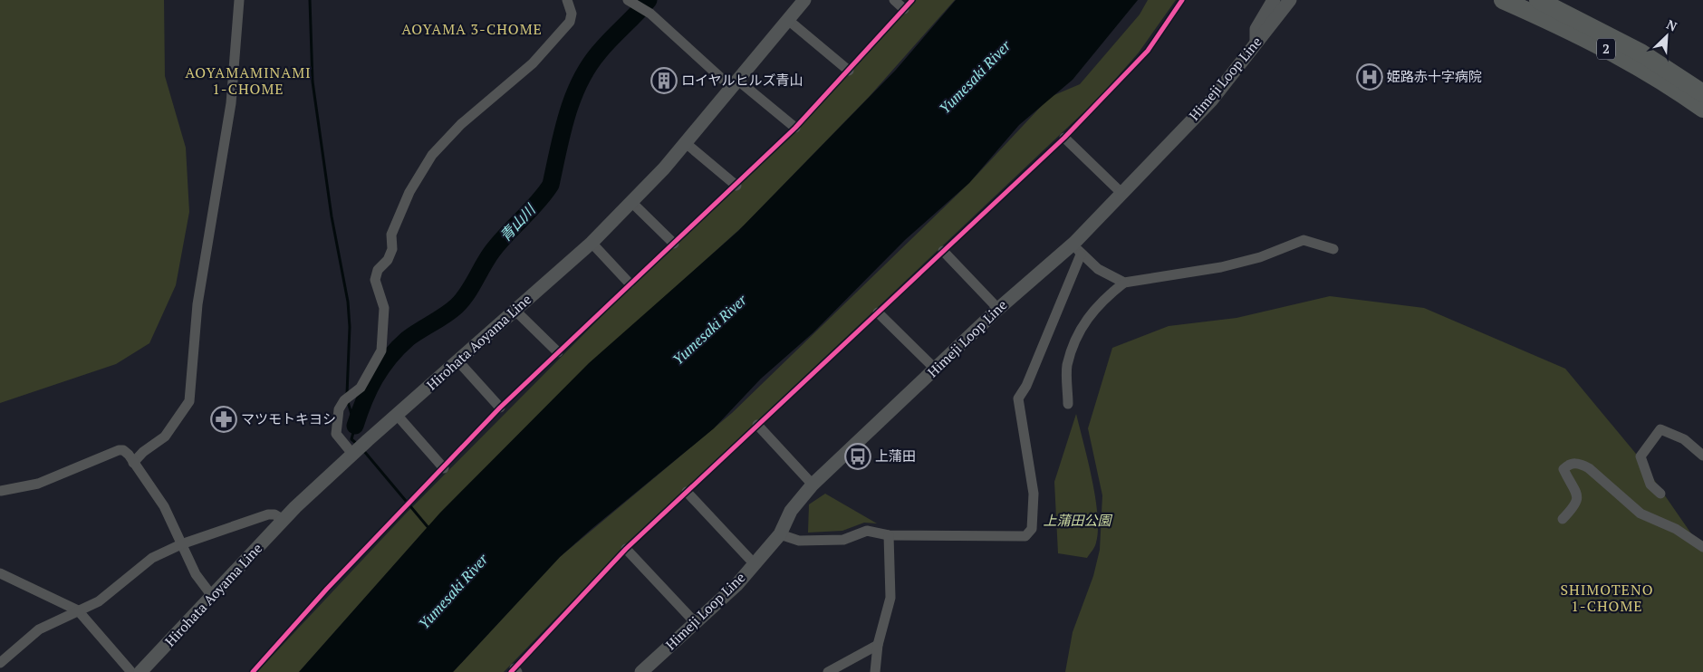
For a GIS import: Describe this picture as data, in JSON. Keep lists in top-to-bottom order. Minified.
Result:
{"streets":{"highway":["2"],"main road":["Himeji Loop Line","Hirohata Aoyama Line"]},"districts":["AOYAMA 3-CHOME","AOYAMAMINAMI 1-CHOME","SHIMOTENO 1-CHOME"],"water":["Yumesaki River","青山川"],"parks":["上蒲田公園"],"places":{"hospital":["姫路赤十字病院"],"building":["ロイヤルヒルズ青山"],"pharmacy":["マツモトキヨシ"],"bus stop":["上蒲田"]},"north":"top right"}
